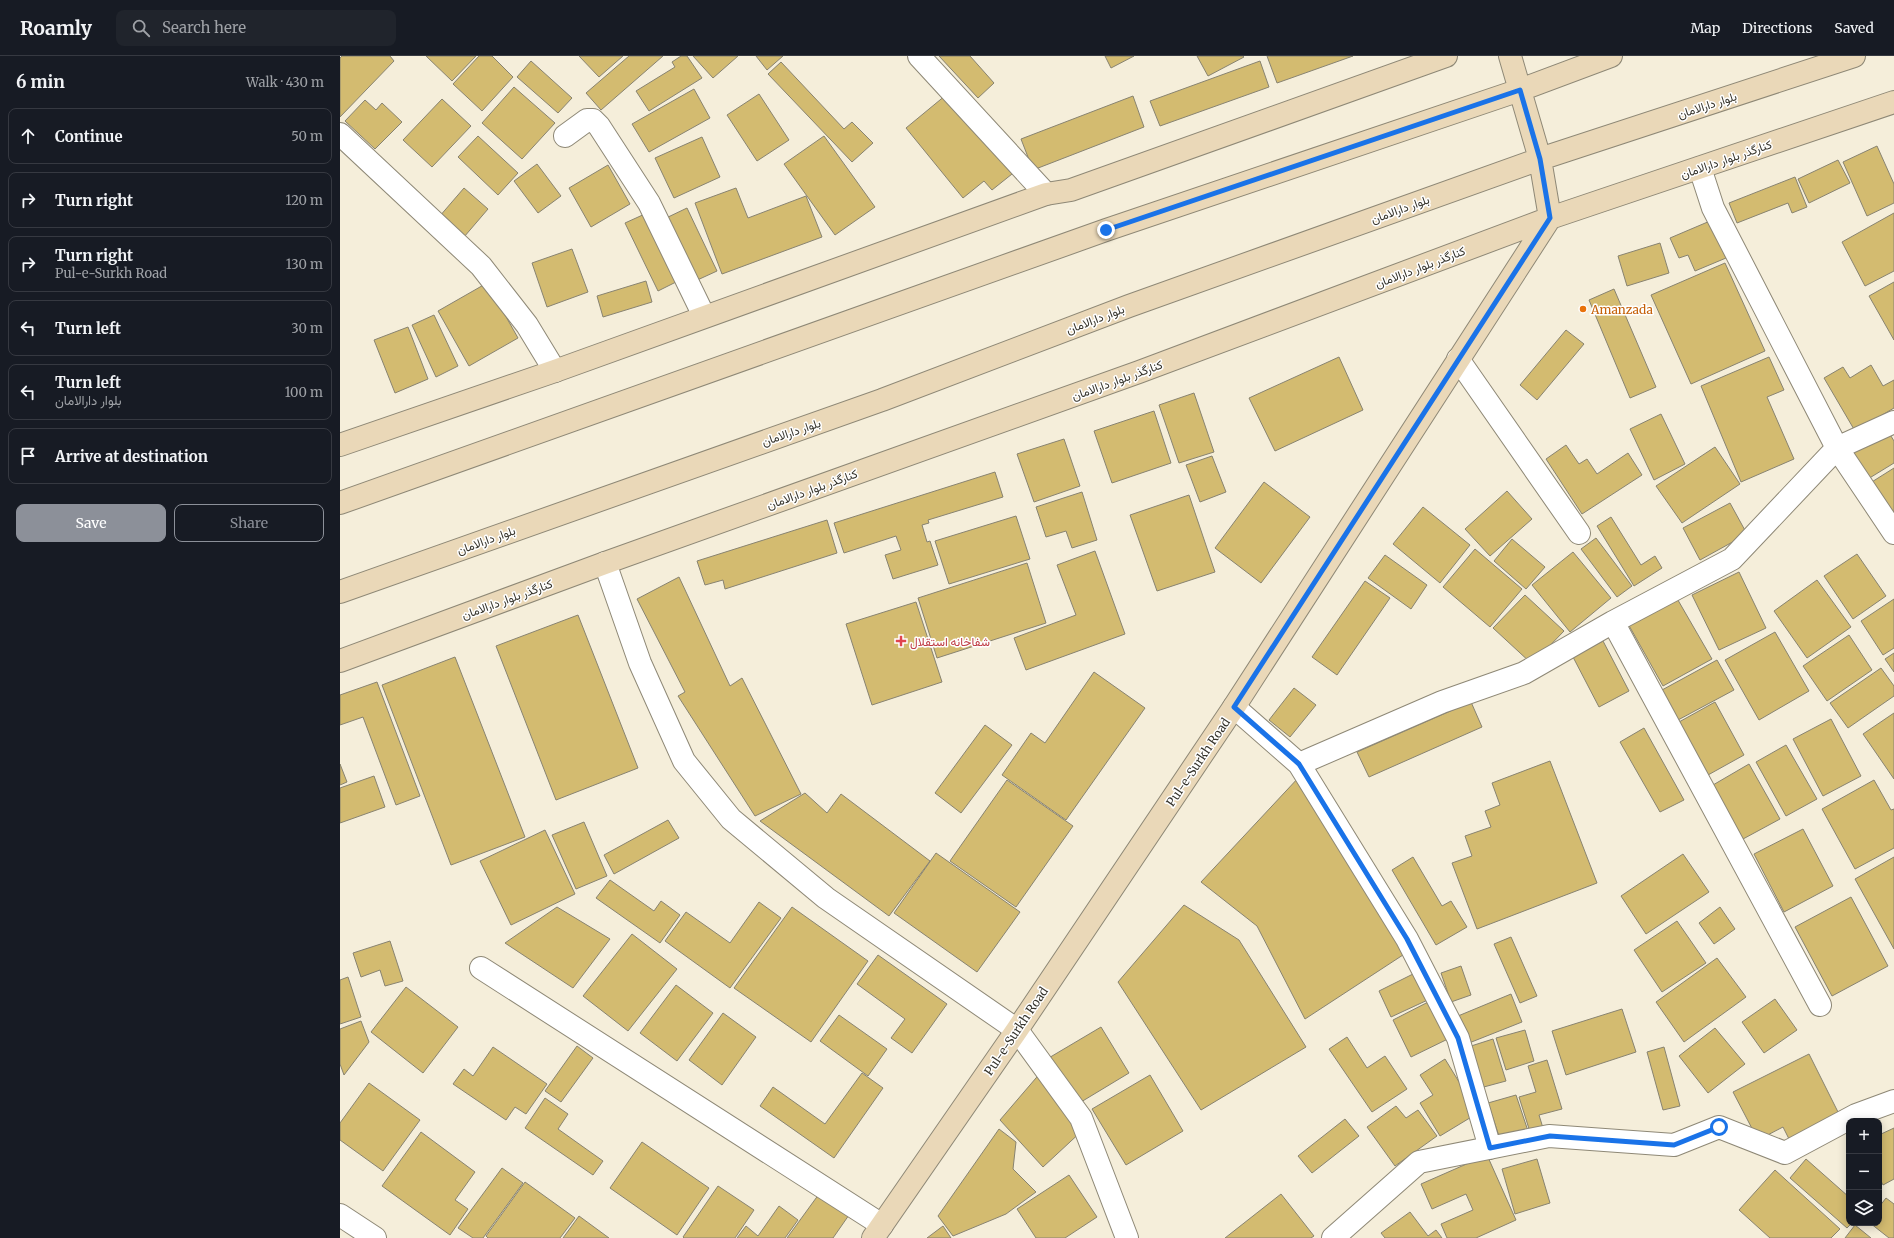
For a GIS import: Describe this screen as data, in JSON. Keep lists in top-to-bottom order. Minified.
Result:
{"streets":{"street":["بلوار دارالامان","کنارگذر بلوار دارالامان","Pul-e-Surkh Road"]},"crossings":[["کنارگذر بلوار دارالامان","Pul-e-Surkh Road"]],"places":{"other":["Amanzada"],"health":["شفاخانه استقلال"]},"page":{"header":"Roamly","search":"Search here","nav":["Map","Directions","Saved"],"heading":["6 min","Walk · 430 m"],"list":[["Continue","50 m"],["Turn right","120 m"],["Turn right","Pul-e-Surkh Road","130 m"],["Turn left","30 m"],["Turn left","بلوار دارالامان","100 m"],"Arrive at destination"],"buttons":["Save","Share"],"map_buttons":["+","−"]}}
